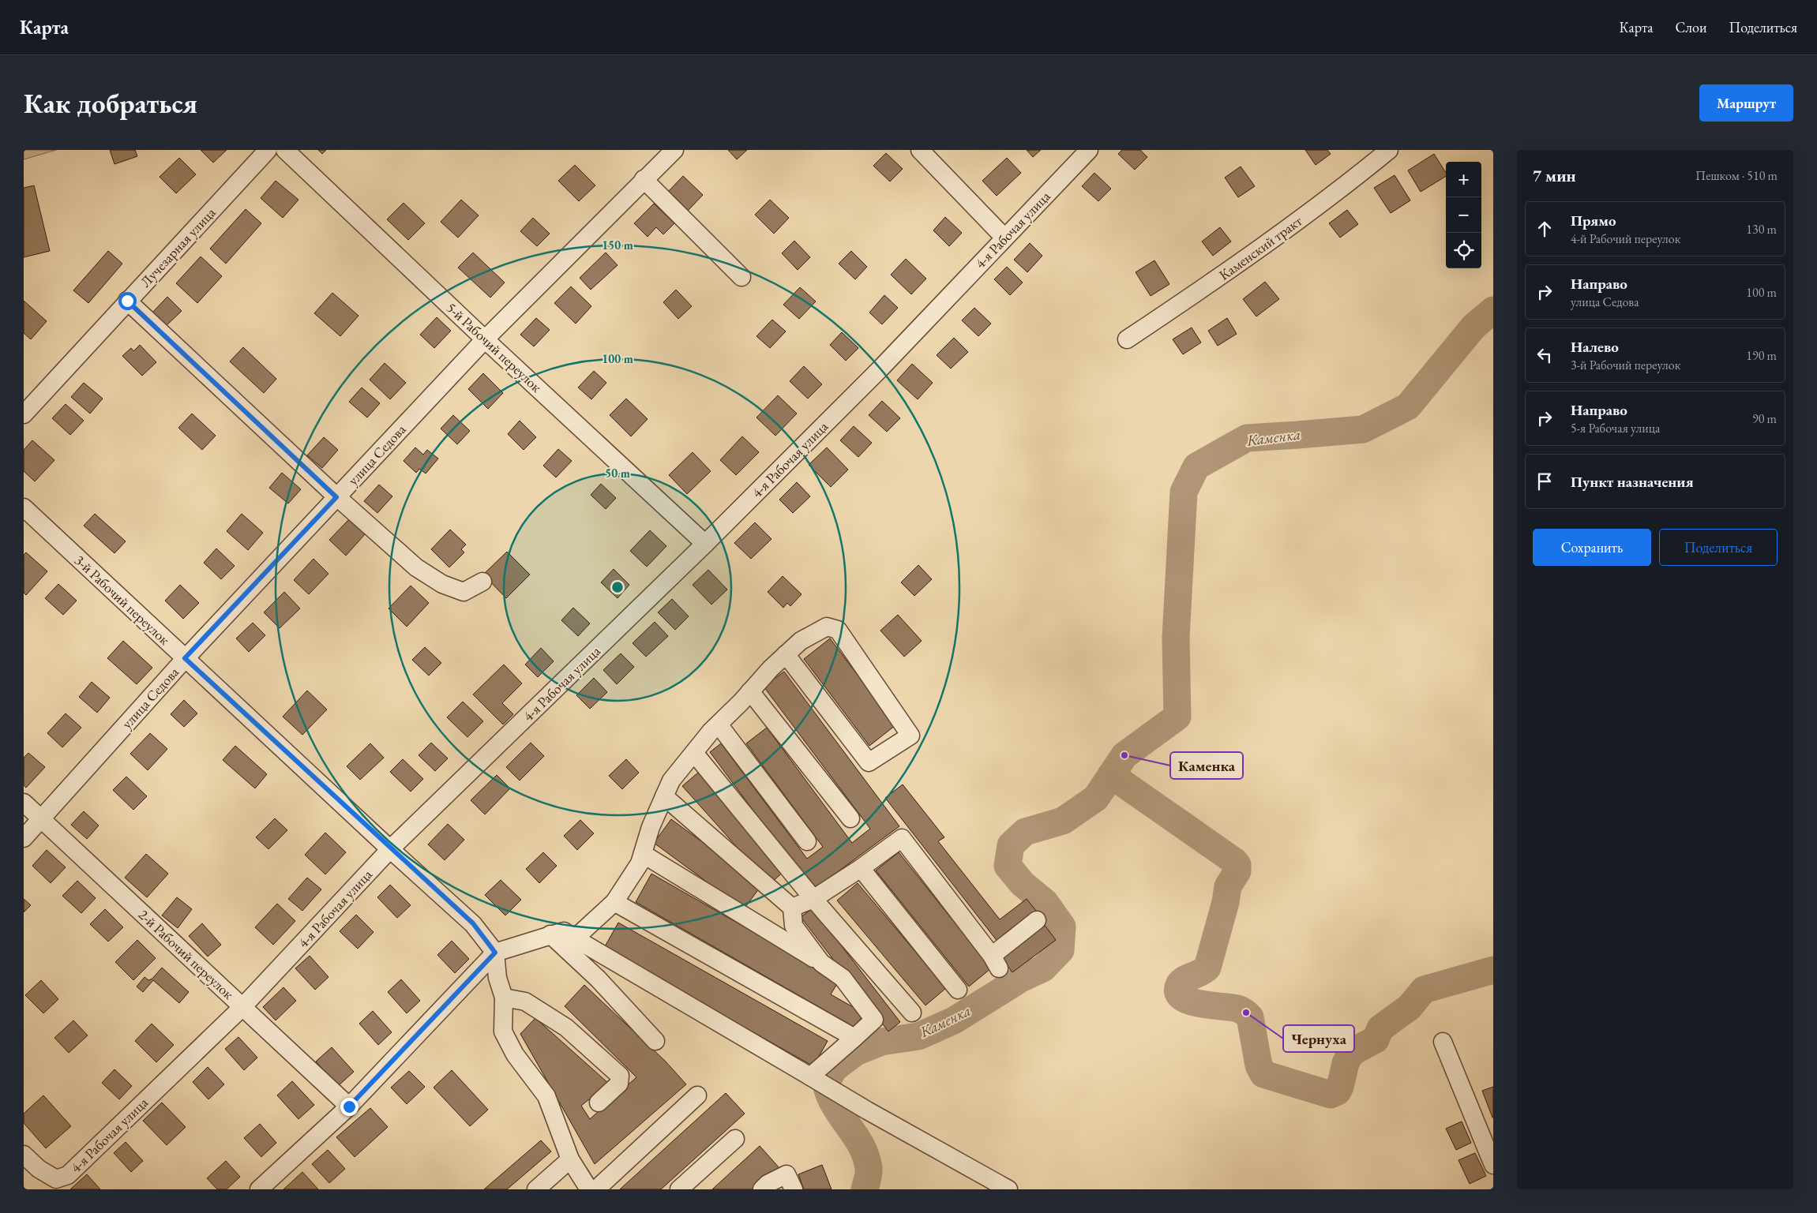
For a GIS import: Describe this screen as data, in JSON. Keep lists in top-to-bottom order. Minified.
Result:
{"streets":{"street":["4-я Рабочая улица","Лучезарная улица","Каменский тракт","5-й Рабочий переулок","улица Седова","3-й Рабочий переулок","2-й Рабочий переулок"]},"crossings":[["4-я Рабочая улица","5-й Рабочий переулок"],["4-я Рабочая улица","3-й Рабочий переулок"],["4-я Рабочая улица","2-й Рабочий переулок"],["5-й Рабочий переулок","улица Седова"],["улица Седова","3-й Рабочий переулок"],["улица Седова","2-й Рабочий переулок"]],"water":["Каменка"],"places":["Каменка","Чернуха"],"page":{"header":"Карта","nav":["Карта","Слои","Поделиться"],"buttons":["Маршрут",["Сохранить","Поделиться"]],"title":"Как добраться","heading":["7 мин","Пешком · 510 m"],"map_buttons":["+","−"],"list":[["Прямо","4-й Рабочий переулок","130 m"],["Направо","улица Седова","100 m"],["Налево","3-й Рабочий переулок","190 m"],["Направо","5-я Рабочая улица","90 m"],"Пункт назначения"]},"rings":["150 m","100 m","50 m"]}
